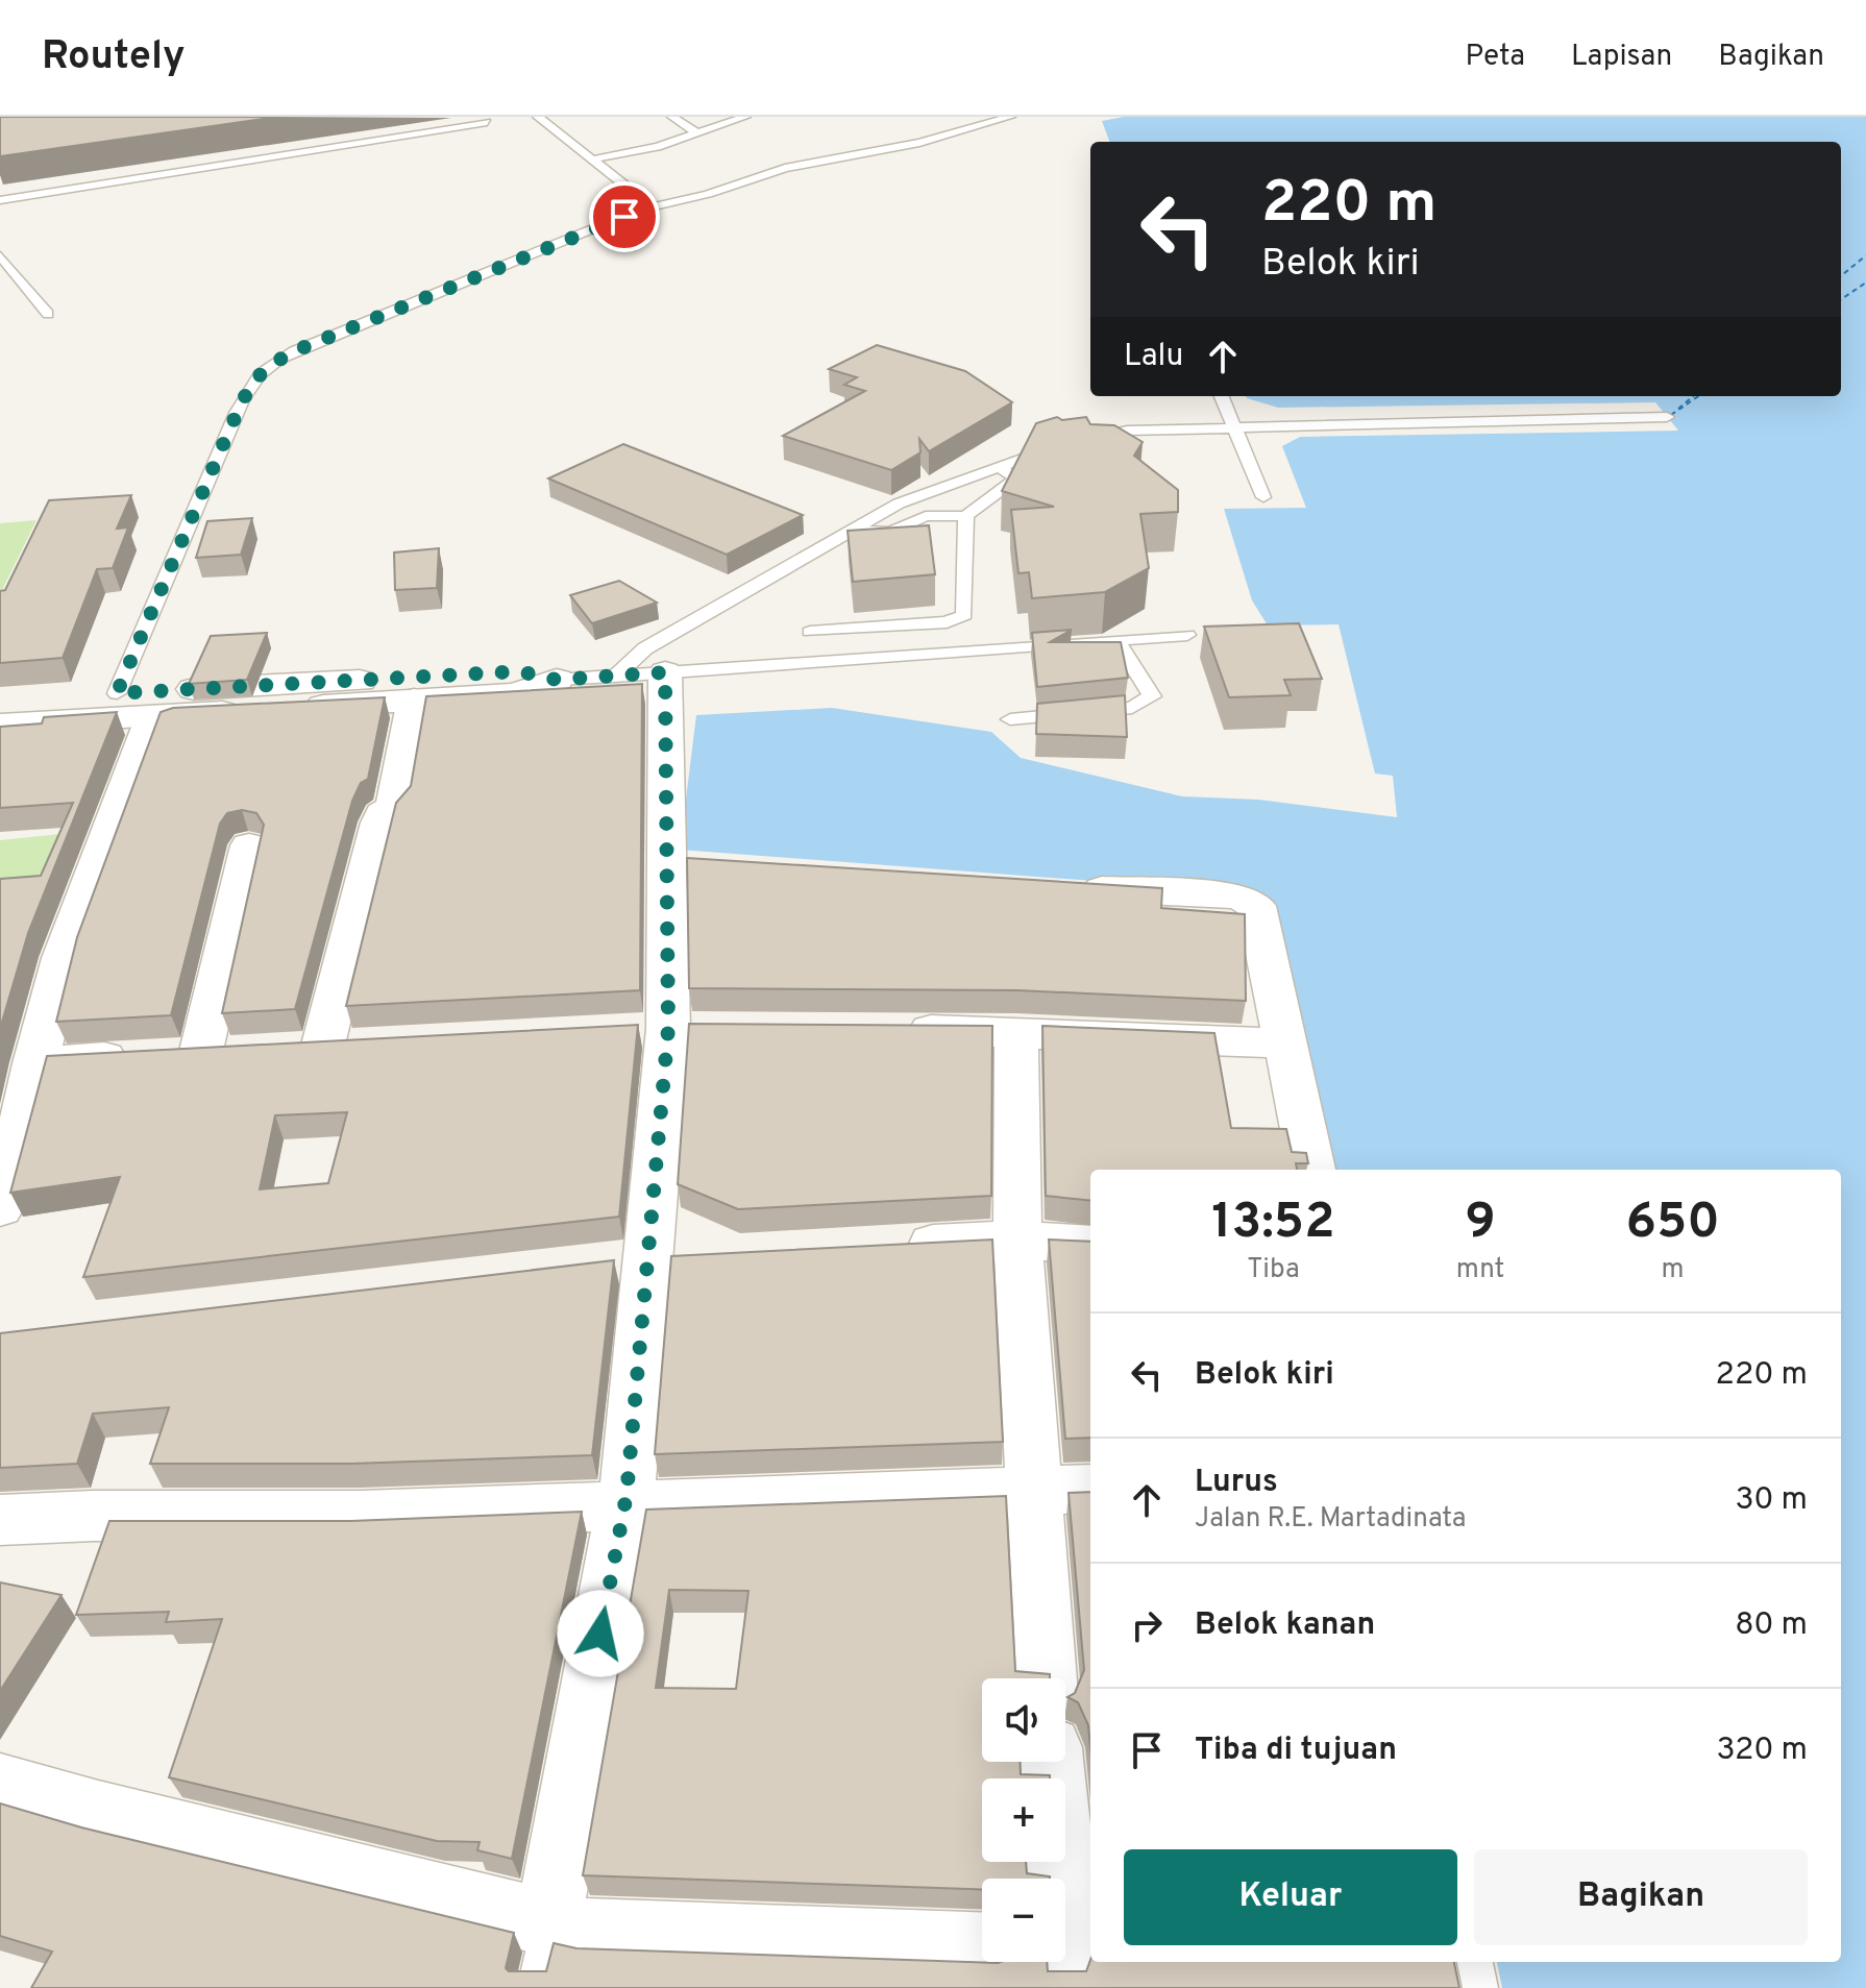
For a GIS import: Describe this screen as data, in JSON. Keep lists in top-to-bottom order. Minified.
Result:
{"page":{"header":"Routely","nav":["Peta","Lapisan","Bagikan"],"turn":["220 m","Belok kiri"],"then":"Lalu","eta":["13:52","Tiba","9","mnt","650","m"],"list":[{"name":"Belok kiri","value":"220 m"},{"name":"Lurus","note":"Jalan R.E. Martadinata","value":"30 m"},{"name":"Belok kanan","value":"80 m"},{"name":"Tiba di tujuan","value":"320 m"}],"map_buttons":["+","−"],"buttons":["Keluar","Bagikan"]}}
